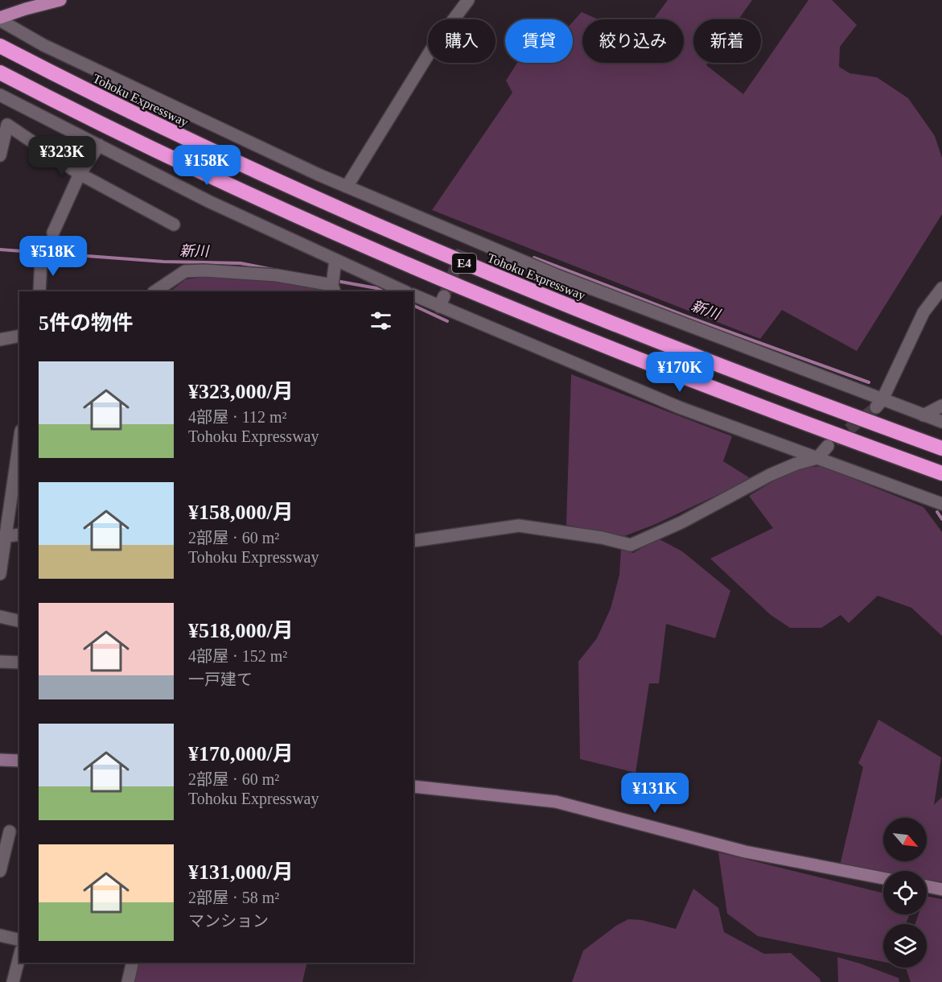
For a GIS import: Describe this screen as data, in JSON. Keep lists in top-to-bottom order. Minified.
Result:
{"streets":{"highway":["Tohoku Expressway","E4"]},"water":["新川"],"north":"bottom right","page":{"chip":["購入","賃貸","絞り込み","新着"],"price":["¥323K","¥158K","¥518K","¥170K","¥131K"],"heading":"5件の物件","list":[{"name":"¥323,000/月","note":"4部屋 · 112 m² · Tohoku Expressway"},{"name":"¥158,000/月","note":"2部屋 · 60 m² · Tohoku Expressway"},{"name":"¥518,000/月","note":"4部屋 · 152 m² · 一戸建て"},{"name":"¥170,000/月","note":"2部屋 · 60 m² · Tohoku Expressway"},{"name":"¥131,000/月","note":"2部屋 · 58 m² · マンション"}]}}
